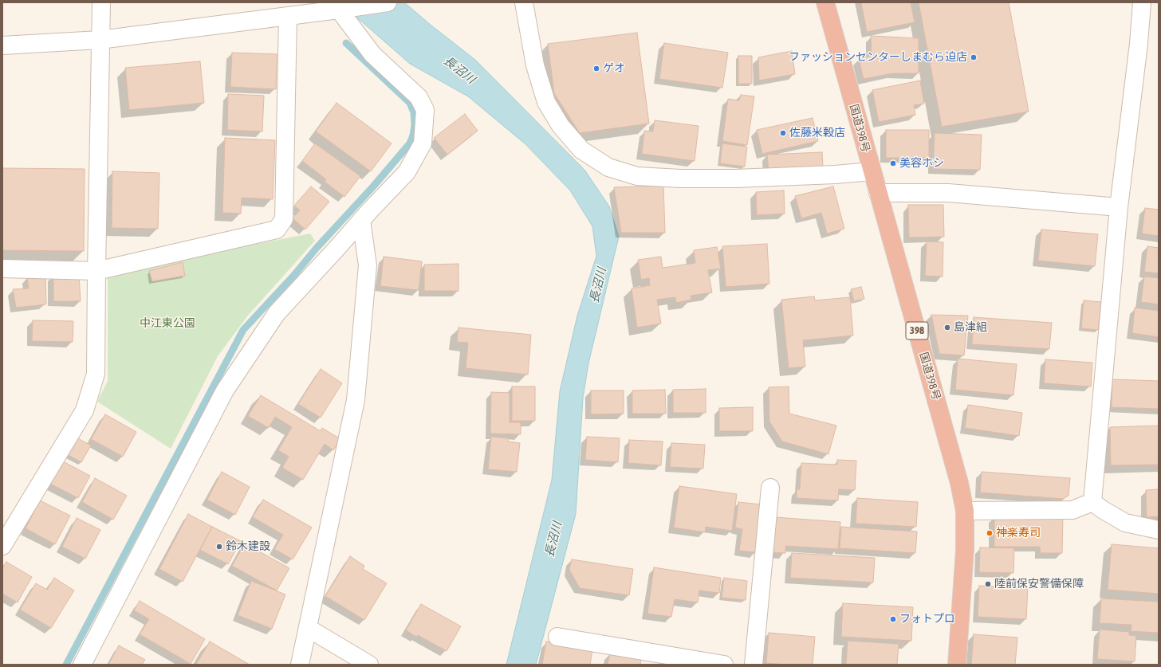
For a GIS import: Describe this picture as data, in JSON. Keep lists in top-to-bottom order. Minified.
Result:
{"streets":{"highway":["国道398号","398"]},"water":["長沼川"],"parks":["中江東公園"],"places":["ファッションセンターしまむら迫店","ゲオ","佐藤米穀店","美容ホシ","島津組","神楽寿司","鈴木建設","陸前保安警備保障","フォトプロ"]}
